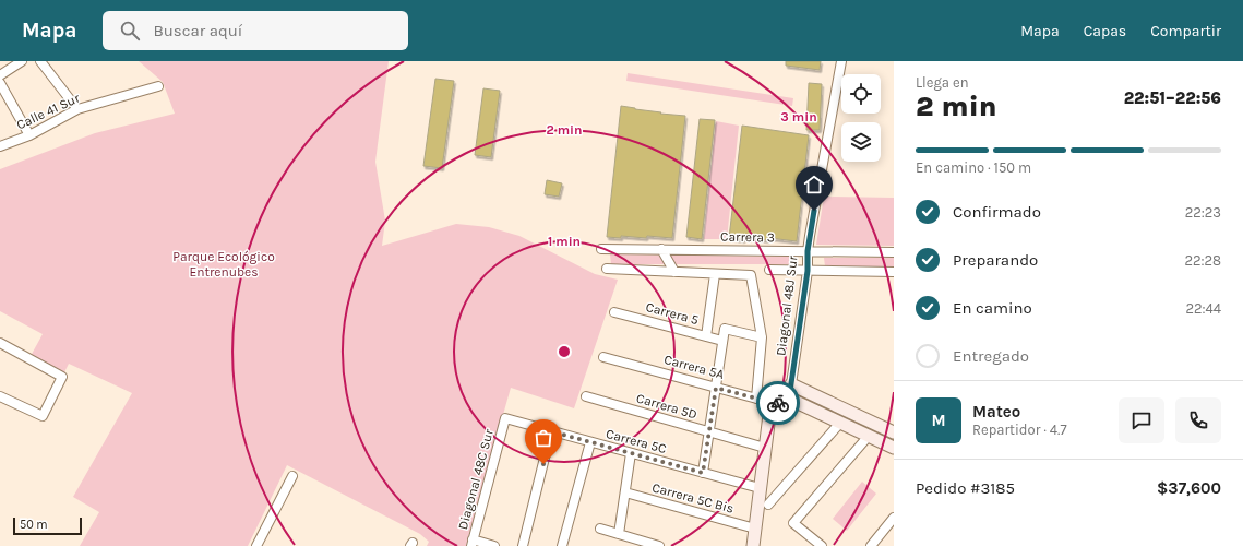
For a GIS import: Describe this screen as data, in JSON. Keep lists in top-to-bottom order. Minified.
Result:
{"streets":{"street":["Calle 41 Sur","Carrera 3","Diagonal 48J Sur","Carrera 5","Carrera 5A","Carrera 5D","Carrera 5C","Diagonal 48C Sur","Carrera 5C Bis"]},"crossings":[["Carrera 3","Diagonal 48J Sur"],["Carrera 5C","Diagonal 48C Sur"]],"parks":["Parque Ecológico Entrenubes"],"scale_bar":"50 m","page":{"header":"Mapa","search":"Buscar aquí","nav":["Mapa","Capas","Compartir"],"heading":["2 min","Llega en","22:51–22:56"],"panel":["Mateo","Repartidor · 4.7","Pedido #3185","$37,600"],"bar":"En camino · 150 m","list":[["Confirmado","22:23"],["Preparando","22:28"],["En camino","22:44"],"Entregado"],"round":"M","scale":"50 m"},"rings":["3 min","2 min","1 min"]}
